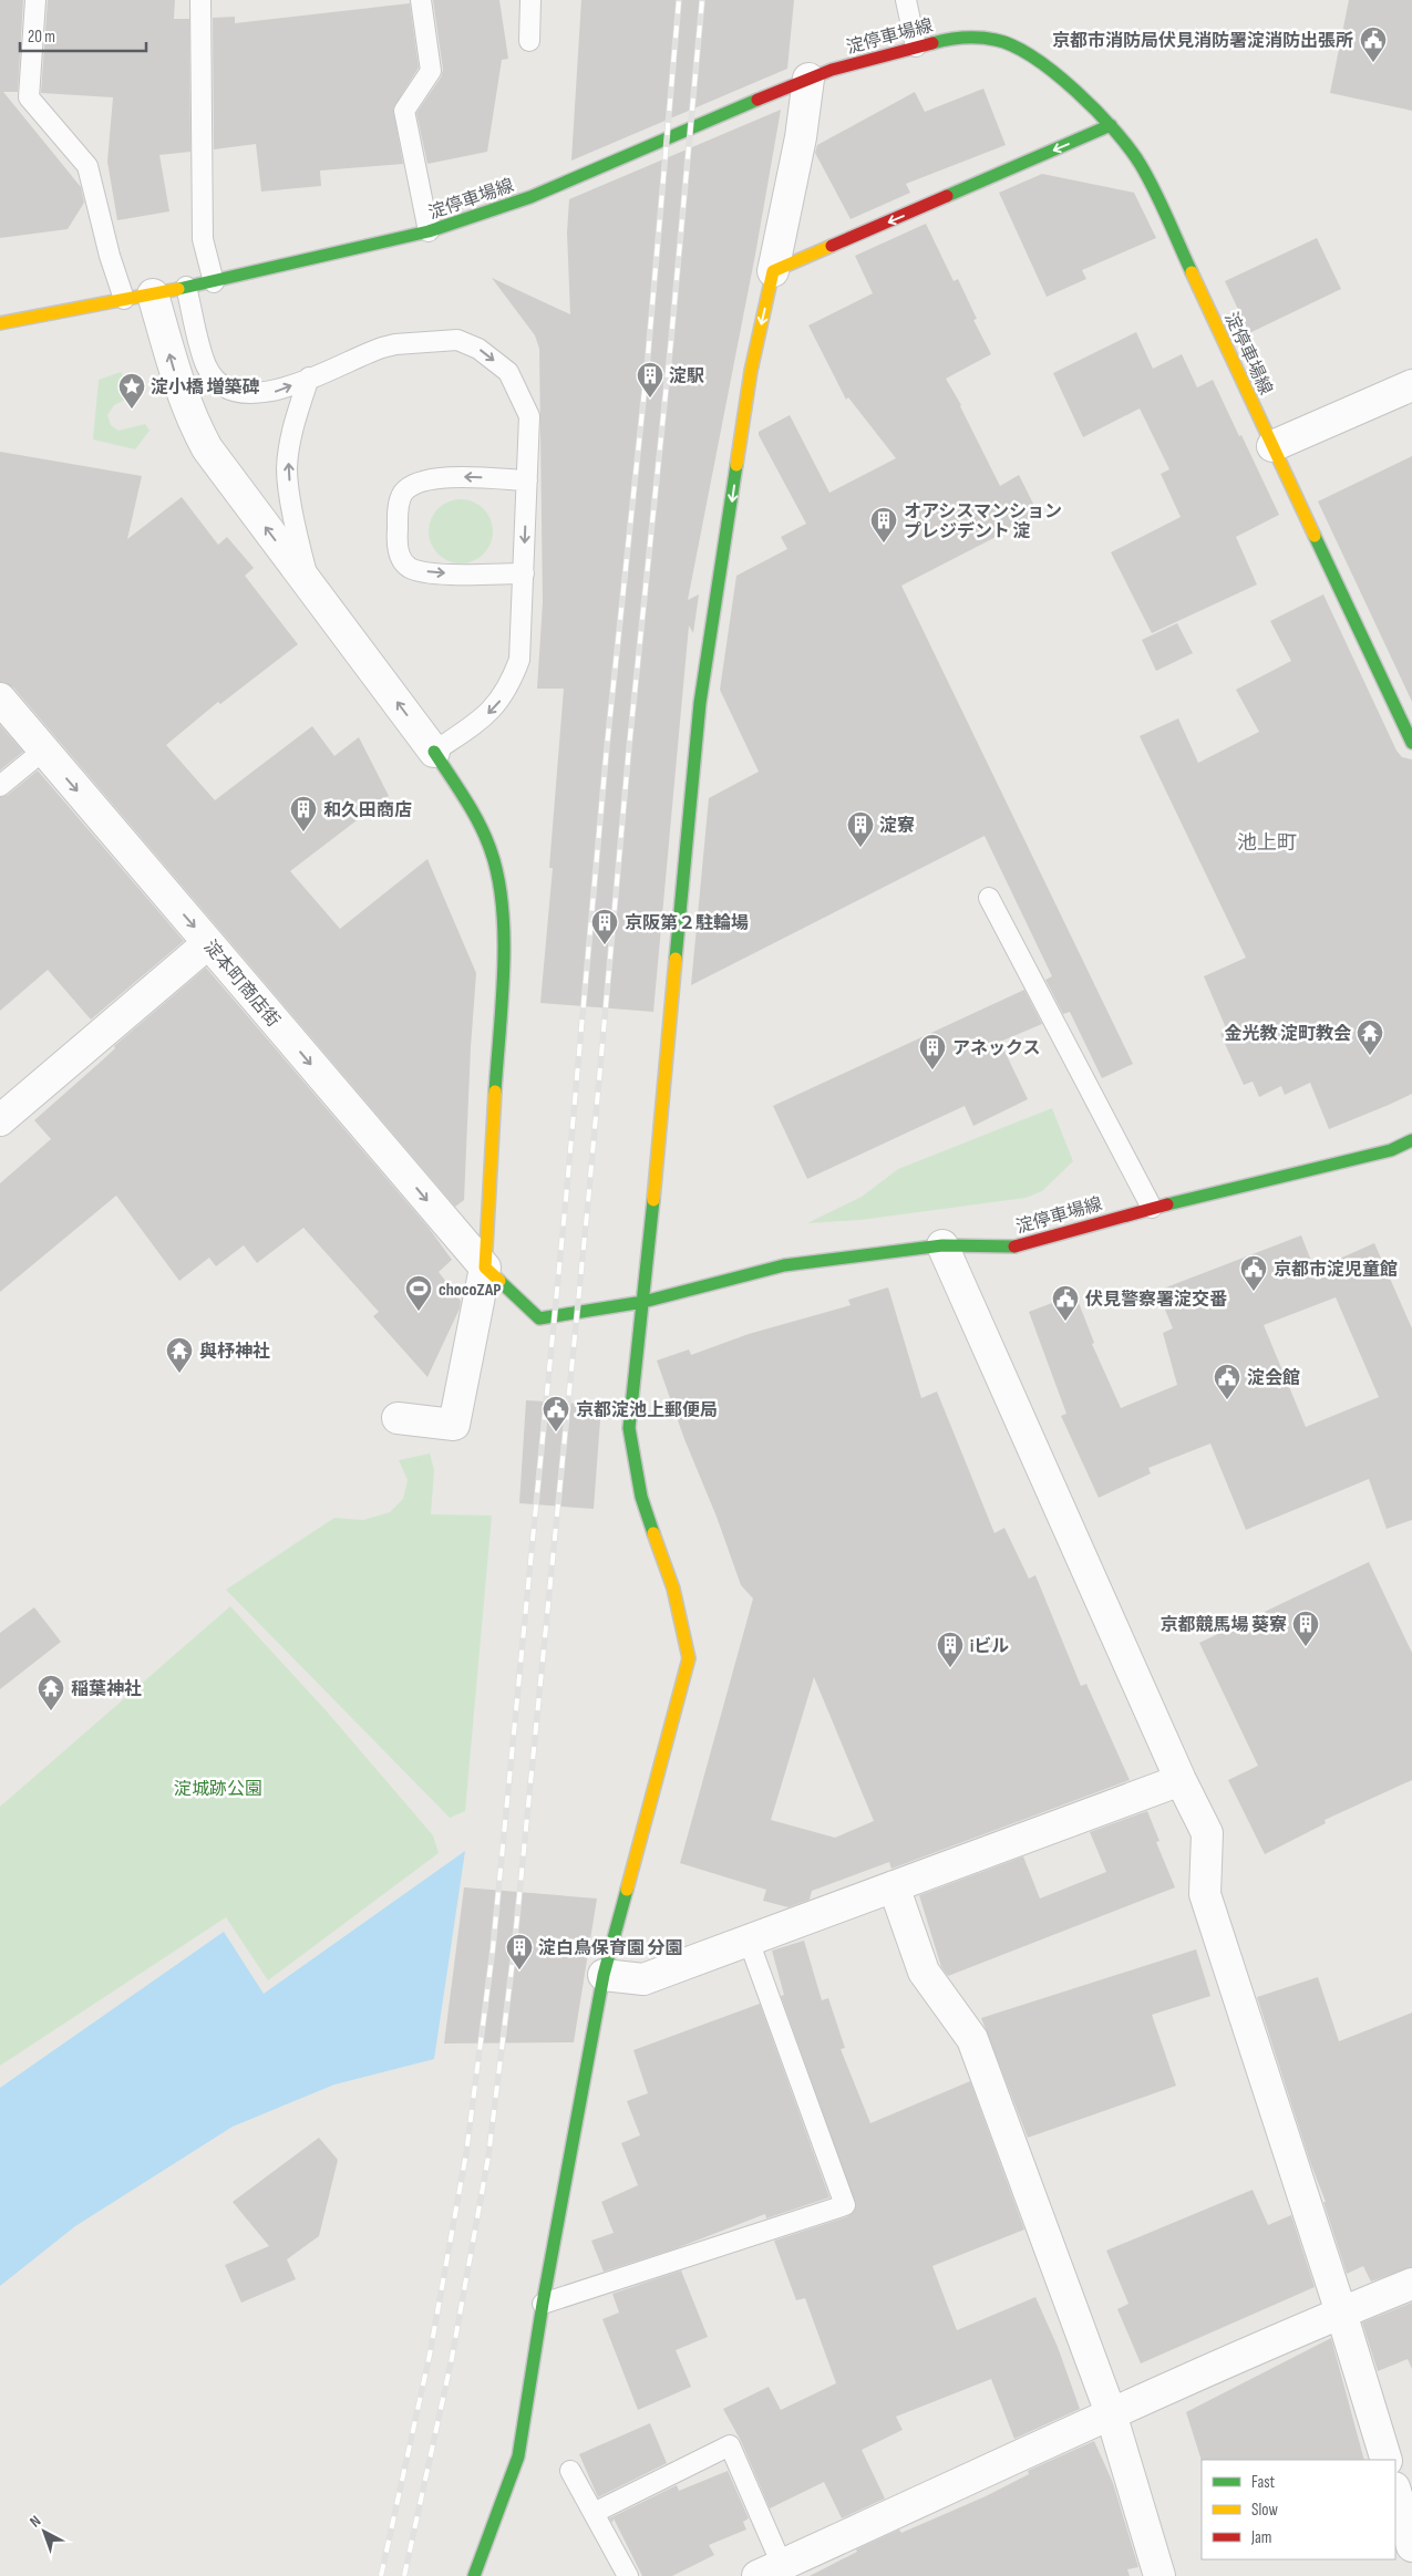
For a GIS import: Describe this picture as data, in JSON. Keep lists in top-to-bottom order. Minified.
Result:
{"streets":{"street":["淀停車場線","淀本町商店街"]},"crossings":[["淀停車場線","淀本町商店街"]],"one_way":["淀本町商店街"],"districts":["池上町"],"parks":["淀城跡公園"],"places":{"public building":["京都市消防局伏見消防署淀消防出張所","京都市淀児童館","伏見警察署淀交番","淀会館","京都淀池上郵便局"],"building":["淀駅","オアシスマンション プレジデント 淀","和久田商店","淀寮","京阪第２駐輪場","アネックス","京都競馬場 葵寮","iビル","淀白鳥保育園 分園"],"place":["淀小橋 増築碑"],"temple":["金光教 淀町教会","與杼神社","稲葉神社"],"sports":["chocoZAP"]},"legend":["Fast","Slow","Jam"],"scale_bar":"20 m","north":"top left"}
